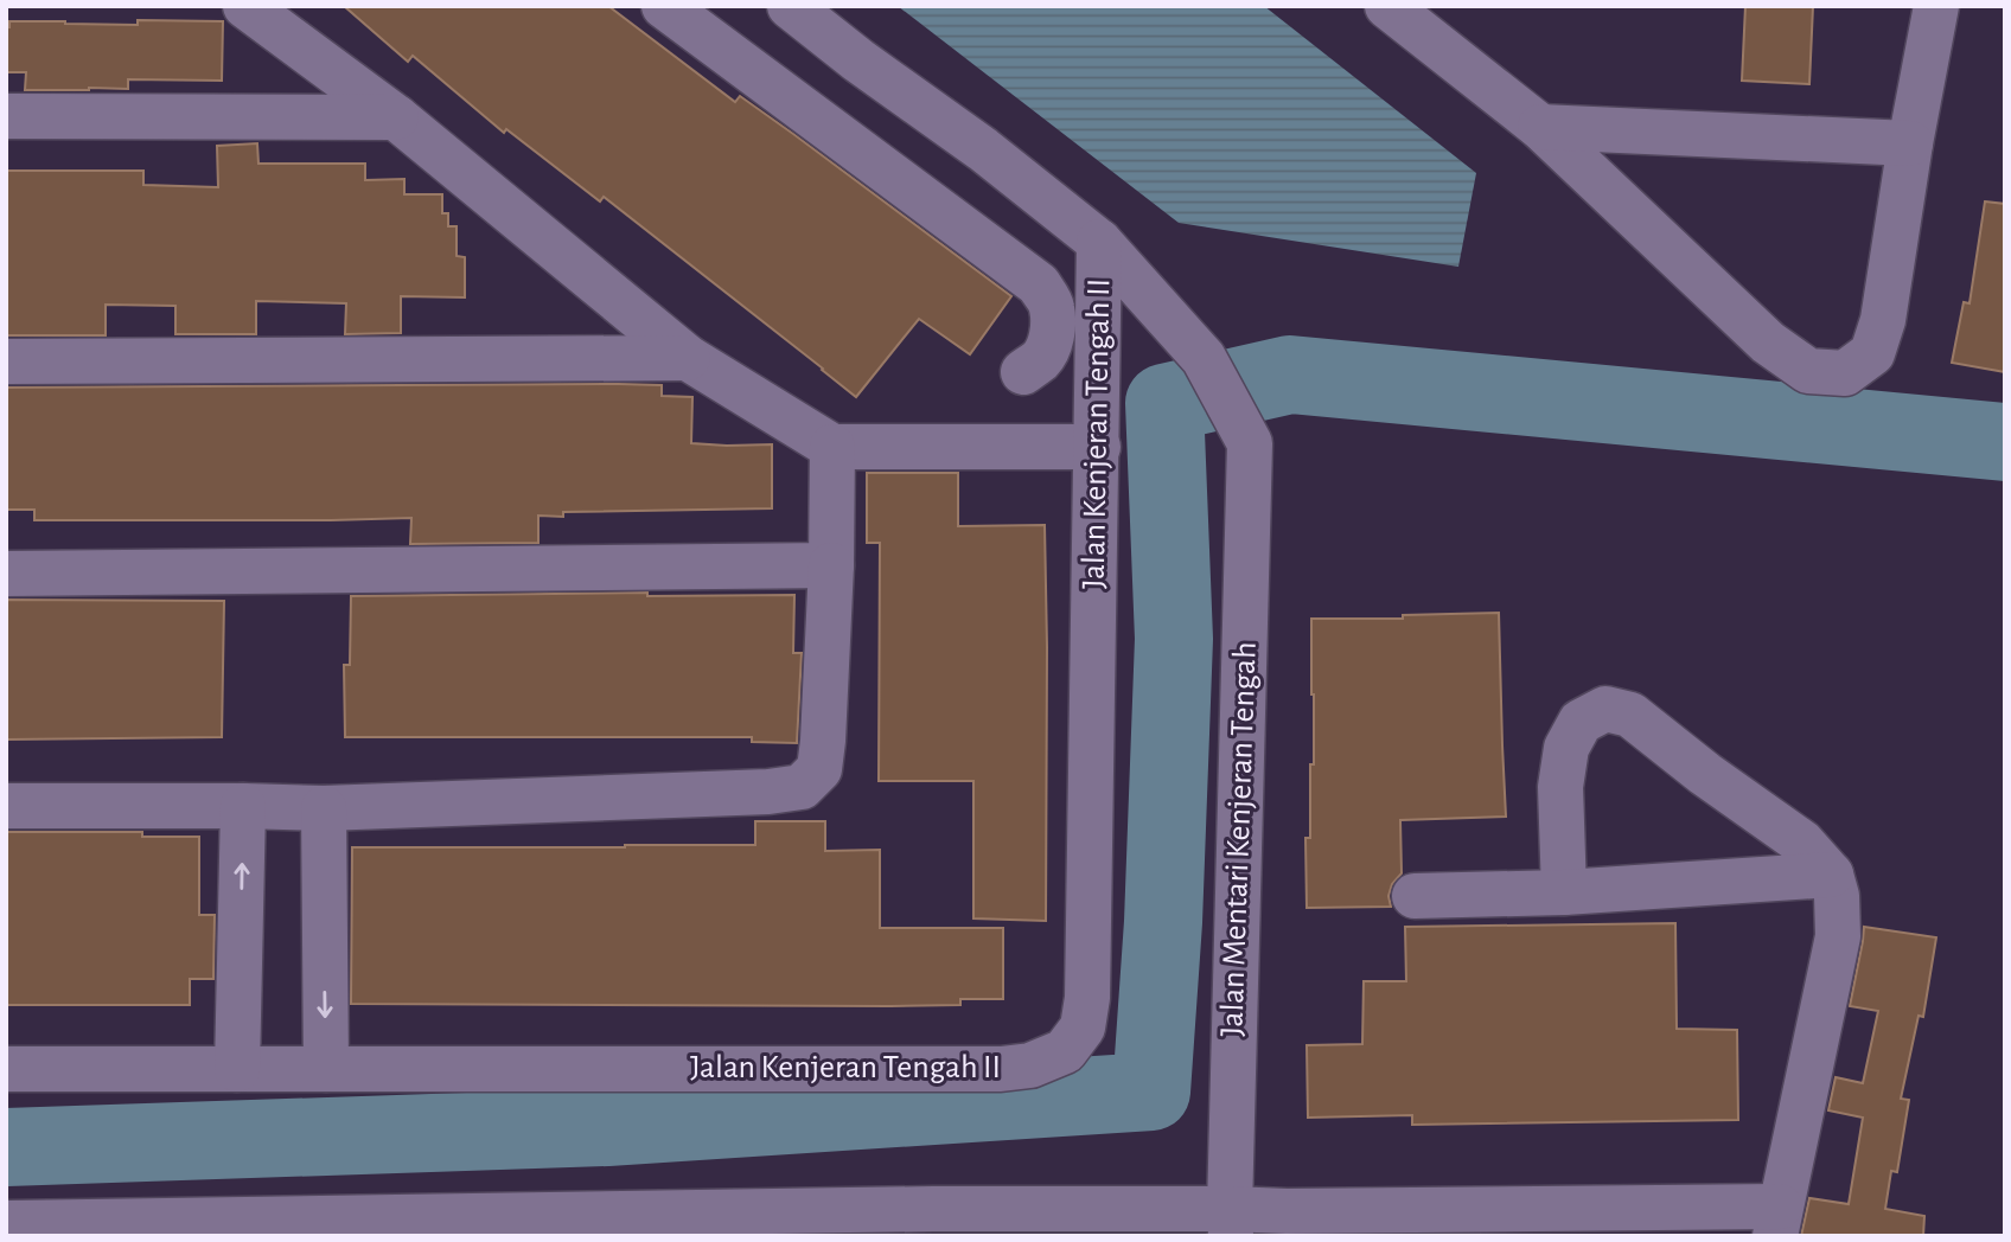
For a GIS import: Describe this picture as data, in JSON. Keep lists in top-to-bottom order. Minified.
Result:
{"streets":{"street":["Jalan Kenjeran Tengah II","Jalan Mentari Kenjeran Tengah"]},"crossings":[["Jalan Kenjeran Tengah II","Jalan Mentari Kenjeran Tengah"]]}
